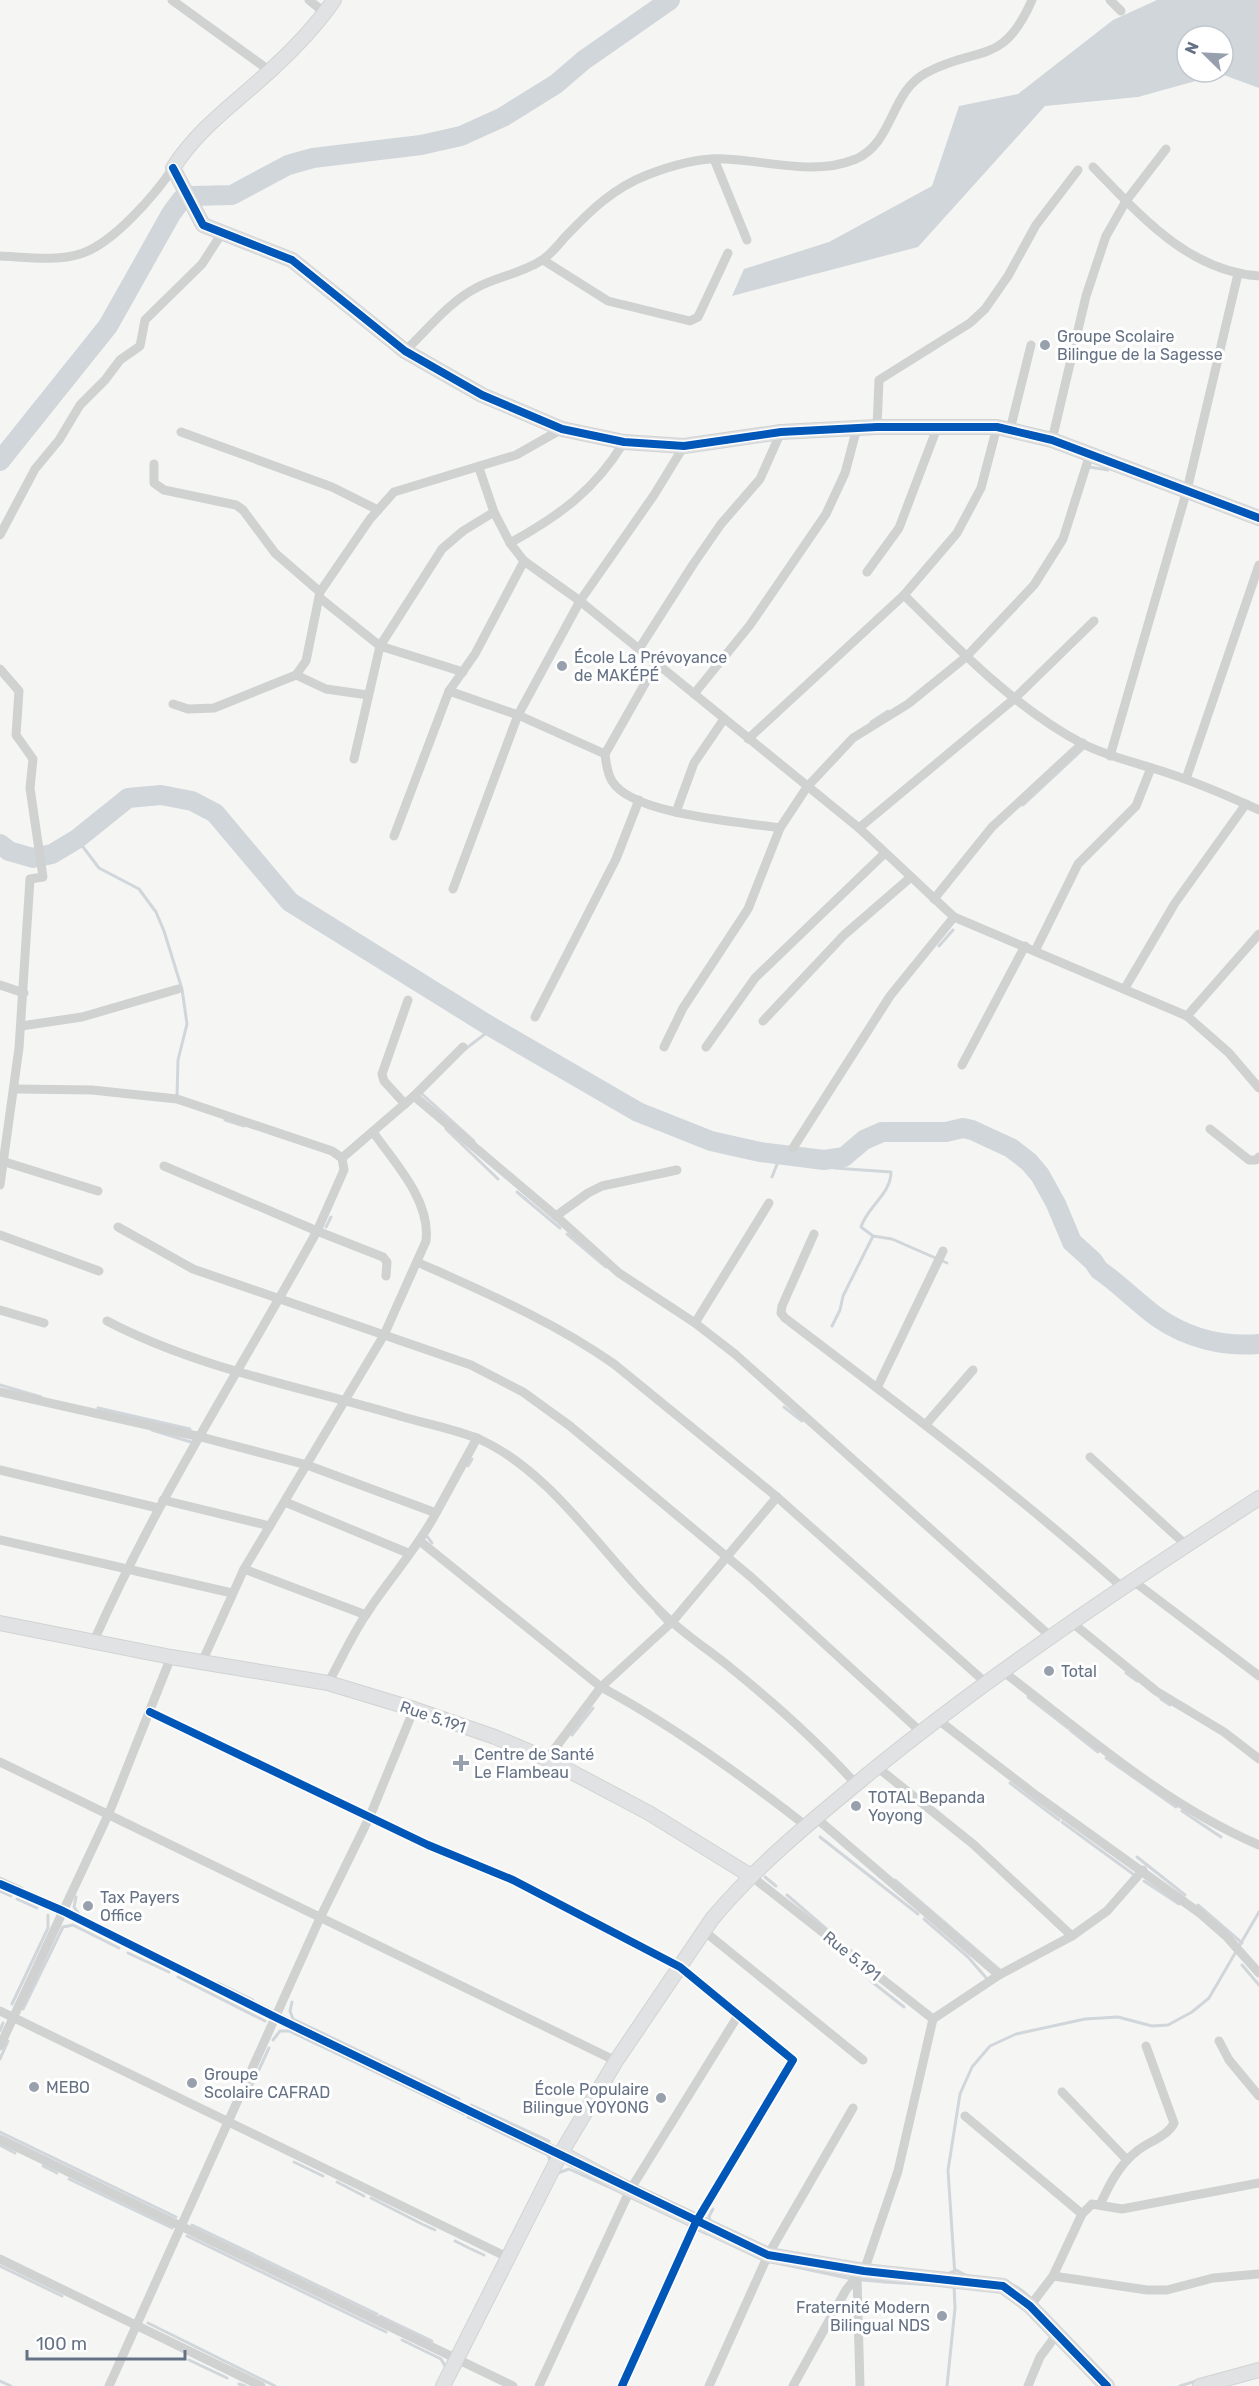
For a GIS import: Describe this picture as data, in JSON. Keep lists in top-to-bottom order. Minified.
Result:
{"streets":{"street":["Rue 5.191"]},"places":{"other":["Groupe Scolaire Bilingue de la Sagesse","École La Prévoyance de MAKÉPÉ","Total","TOTAL Bepanda Yoyong","Tax Payers Office","Groupe Scolaire CAFRAD","MEBO","École Populaire Bilingue YOYONG","Fraternité Modern Bilingual NDS"],"health":["Centre de Santé Le Flambeau"]},"scale_bar":"100 m","north":"top left"}
